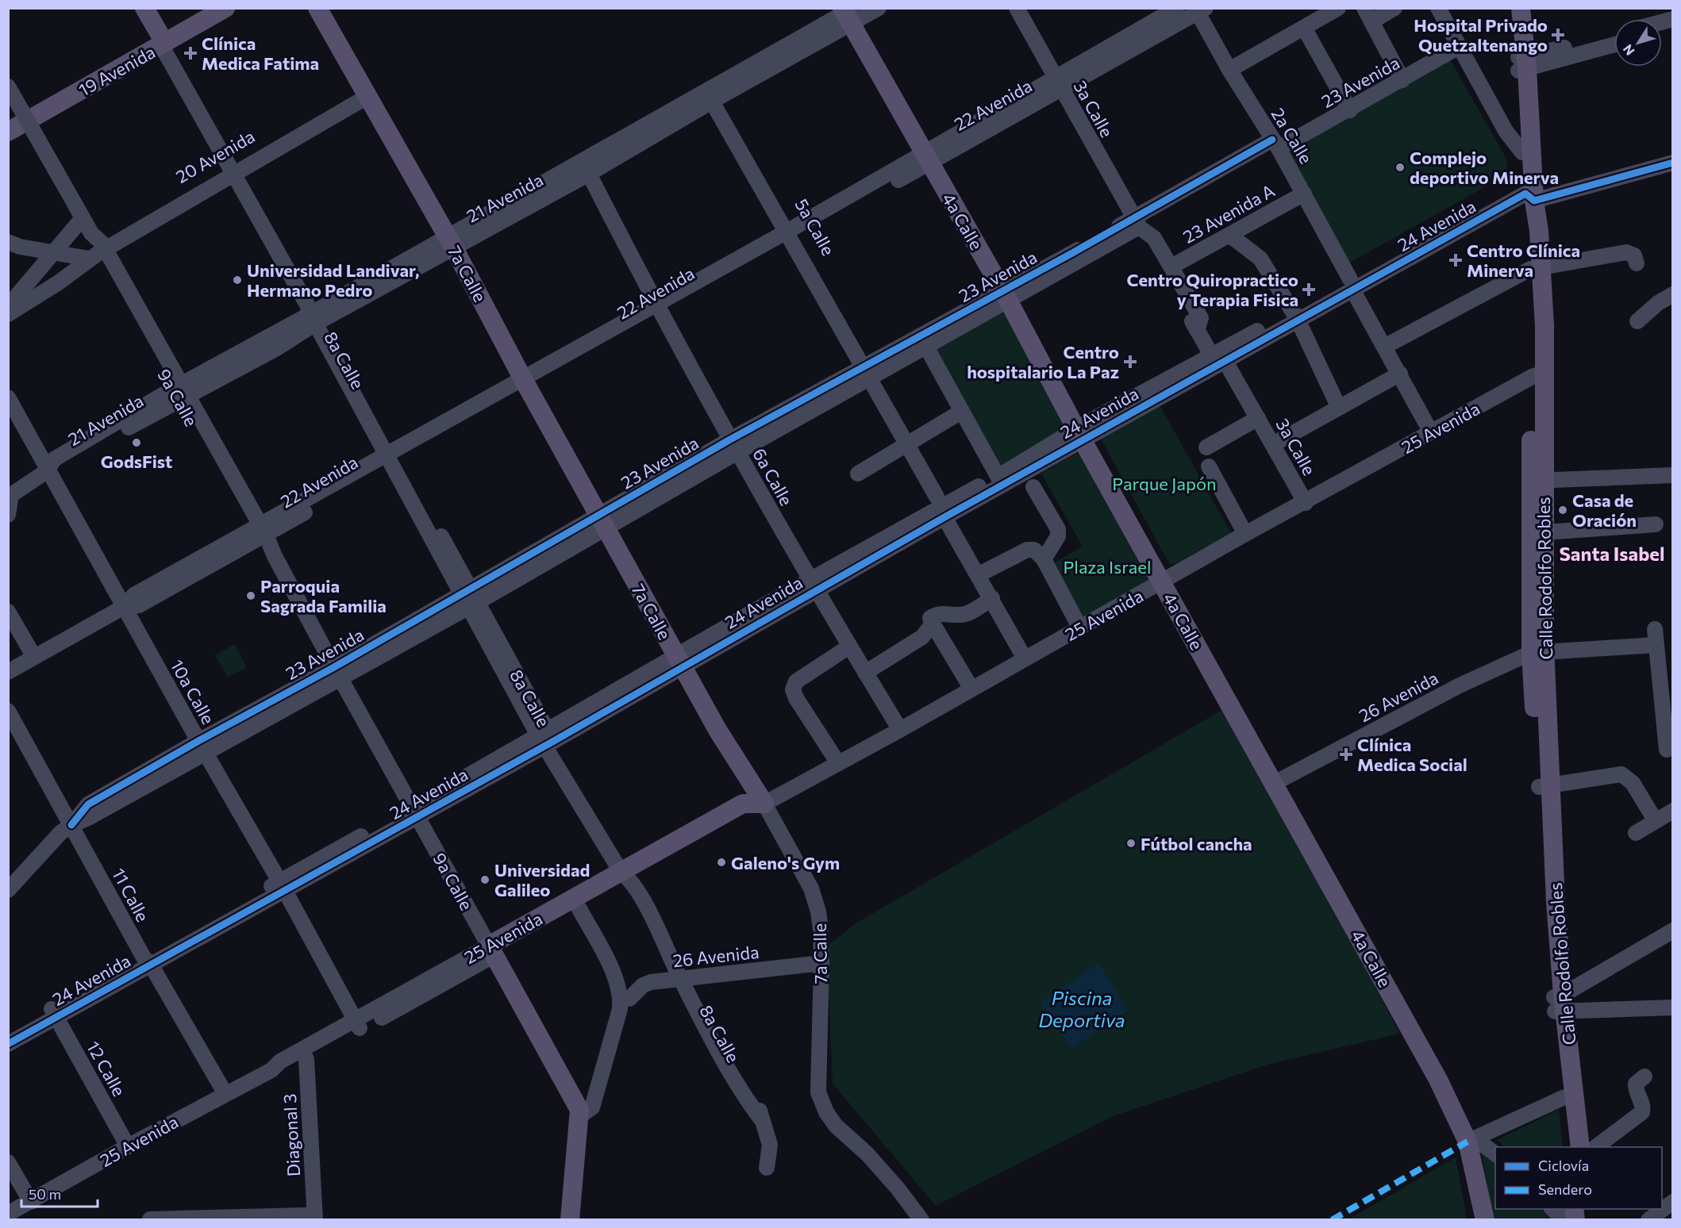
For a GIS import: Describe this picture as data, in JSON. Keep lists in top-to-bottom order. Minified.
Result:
{"streets":{"main road":["19 Avenida","4a Calle","7a Calle","8a Calle","9a Calle","25 Avenida","Calle Rodolfo Robles"],"street":["23 Avenida","22 Avenida","3a Calle","2a Calle","20 Avenida","21 Avenida","23 Avenida A","24 Avenida","5a Calle","6a Calle","10a Calle","26 Avenida","11 Calle","12 Calle","Diagonal 3"]},"crossings":[["19 Avenida","8a Calle"],["23 Avenida","3a Calle"],["23 Avenida","2a Calle"],["23 Avenida","4a Calle"],["23 Avenida","5a Calle"],["23 Avenida","7a Calle"],["23 Avenida","8a Calle"],["23 Avenida","9a Calle"],["23 Avenida","6a Calle"],["23 Avenida","10a Calle"],["23 Avenida","11 Calle"],["22 Avenida","3a Calle"],["22 Avenida","2a Calle"],["22 Avenida","4a Calle"],["22 Avenida","5a Calle"],["22 Avenida","7a Calle"],["22 Avenida","8a Calle"],["22 Avenida","9a Calle"],["22 Avenida","6a Calle"],["22 Avenida","10a Calle"],["3a Calle","23 Avenida A"],["3a Calle","24 Avenida"],["3a Calle","25 Avenida"],["2a Calle","23 Avenida A"],["2a Calle","24 Avenida"],["2a Calle","25 Avenida"],["20 Avenida","7a Calle"],["20 Avenida","8a Calle"],["20 Avenida","9a Calle"],["21 Avenida","4a Calle"],["21 Avenida","5a Calle"],["21 Avenida","7a Calle"],["21 Avenida","8a Calle"],["21 Avenida","9a Calle"],["21 Avenida","6a Calle"],["21 Avenida","10a Calle"],["4a Calle","24 Avenida"],["4a Calle","25 Avenida"],["4a Calle","26 Avenida"],["24 Avenida","7a Calle"],["24 Avenida","8a Calle"],["24 Avenida","9a Calle"],["24 Avenida","6a Calle"],["24 Avenida","Calle Rodolfo Robles"],["24 Avenida","10a Calle"],["24 Avenida","11 Calle"],["24 Avenida","12 Calle"],["7a Calle","25 Avenida"],["7a Calle","26 Avenida"],["8a Calle","25 Avenida"],["8a Calle","26 Avenida"],["9a Calle","25 Avenida"],["25 Avenida","6a Calle"],["25 Avenida","Calle Rodolfo Robles"],["25 Avenida","10a Calle"],["25 Avenida","11 Calle"],["25 Avenida","12 Calle"],["25 Avenida","Diagonal 3"],["Calle Rodolfo Robles","26 Avenida"]],"districts":["Santa Isabel"],"water":["Piscina Deportiva"],"parks":["Parque Japón","Plaza Israel"],"places":{"health":["Hospital Privado Quetzaltenango","Clínica Medica Fatima","Centro Clínica Minerva","Centro Quiropractico y Terapia Fisica","Centro hospitalario La Paz","Clínica Medica Social"],"other":["Complejo deportivo Minerva","Universidad Landivar, Hermano Pedro","GodsFist","Casa de Oración","Parroquia Sagrada Familia","Fútbol cancha","Galeno's Gym","Universidad Galileo"]},"legend":["Ciclovía","Sendero"],"scale_bar":"50 m","north":"bottom left"}
